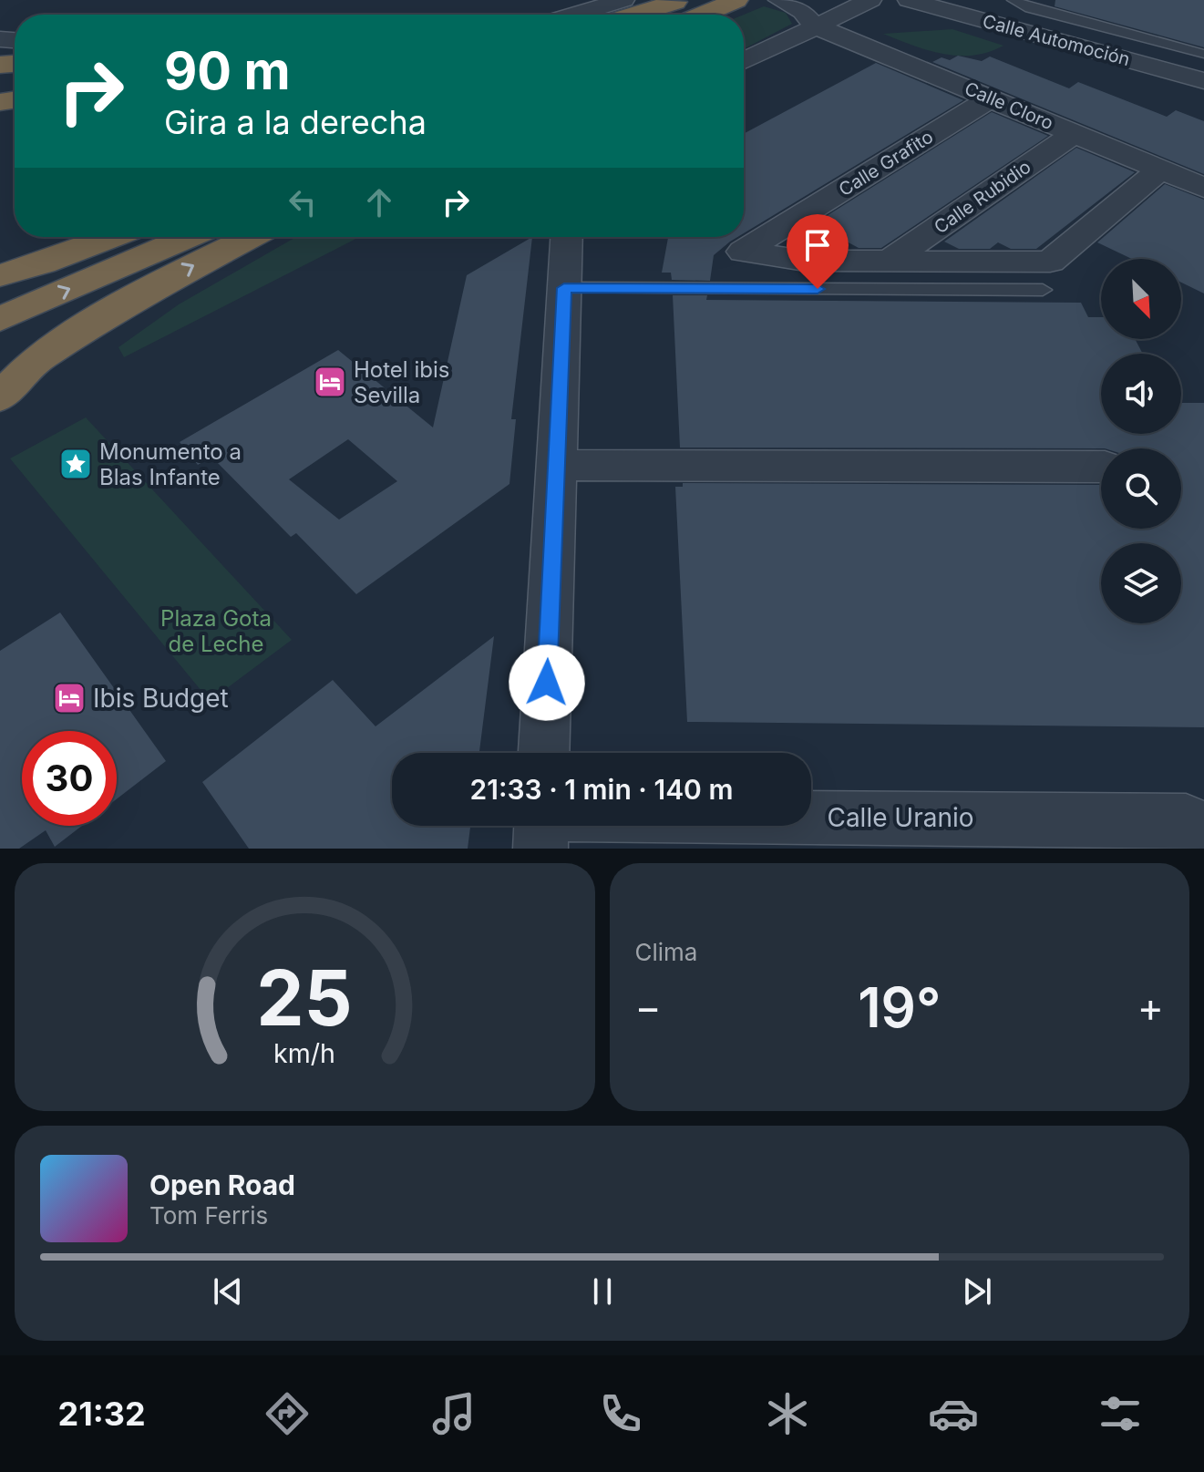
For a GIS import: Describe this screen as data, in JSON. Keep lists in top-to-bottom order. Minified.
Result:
{"streets":{"street":["Calle Automoción","Calle Cloro","Calle Grafito","Calle Rubidio","Calle Uranio"]},"crossings":[["Calle Cloro","Calle Grafito"],["Calle Cloro","Calle Rubidio"],["Calle Grafito","Calle Rubidio"]],"parks":["Plaza Gota de Leche"],"places":{"hotel":["Hotel ibis Sevilla","Ibis Budget"],"place":["Monumento a Blas Infante"]},"north":"bottom right","page":{"turn":["90 m","Gira a la derecha"],"limit":"30","trip":"21:33 · 1 min · 140 m","tile":"Clima","heat":["−","19°","+"],"song":["Open Road","Tom Ferris"],"tabs":"21:32","gauge":["25","km/h"]}}
